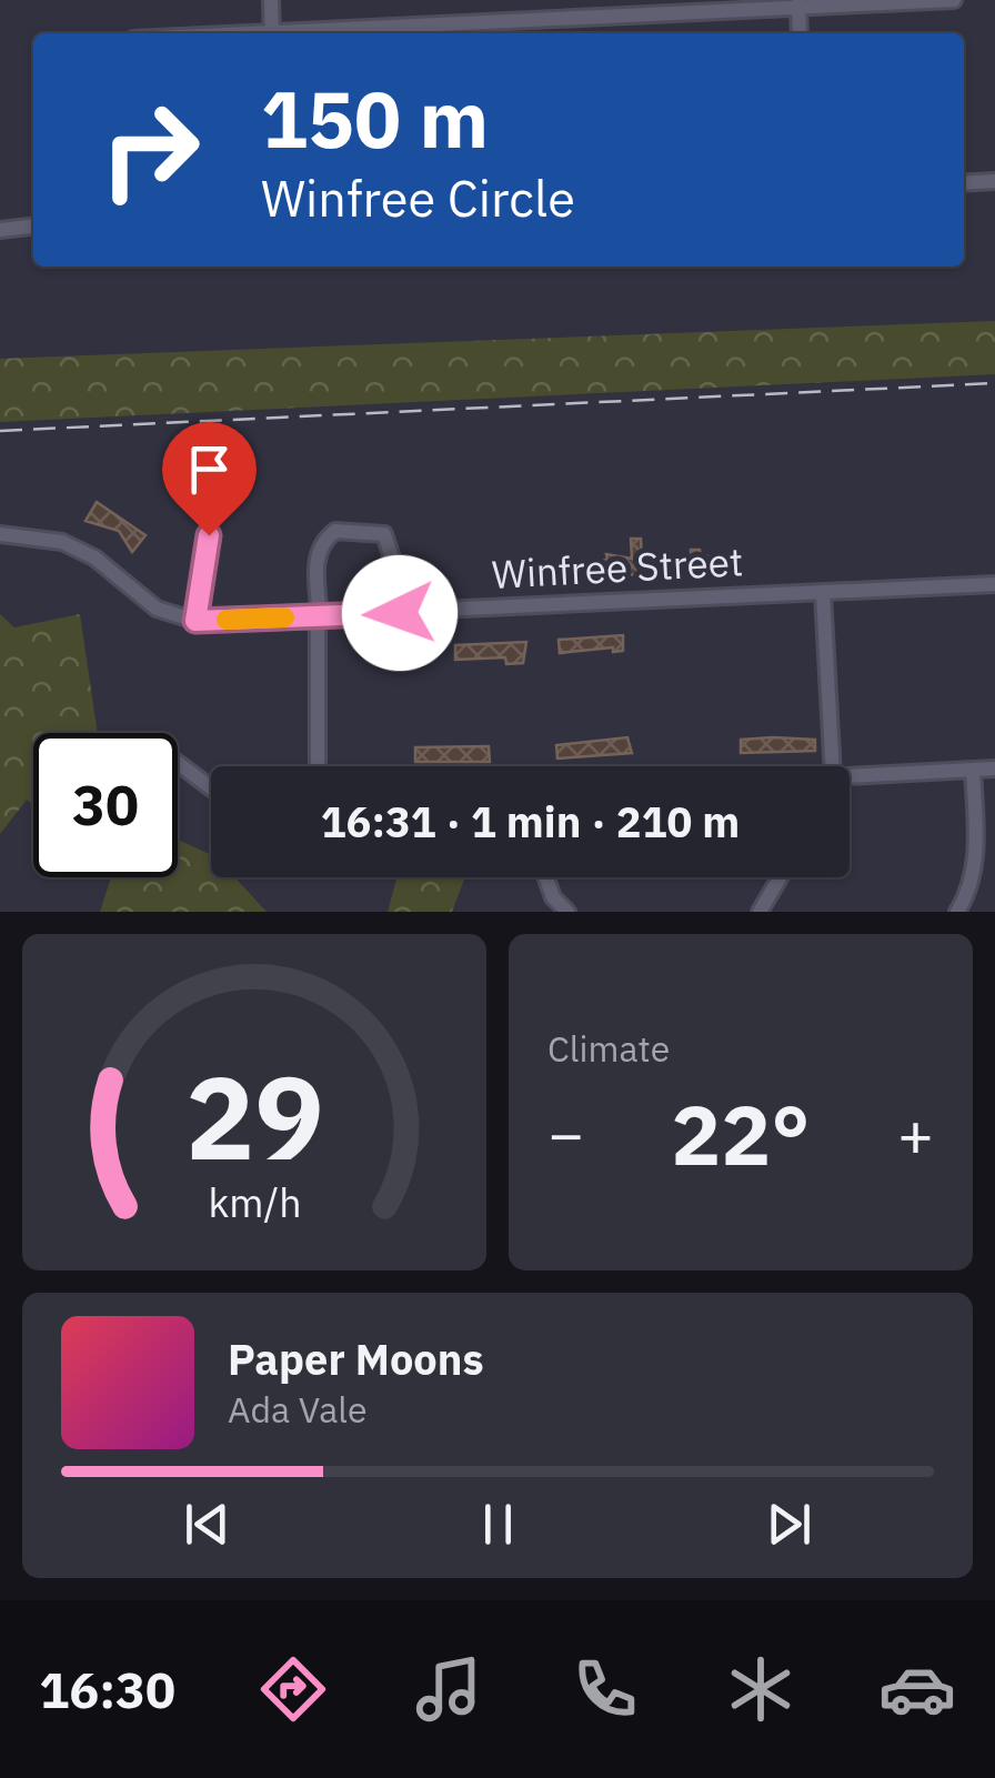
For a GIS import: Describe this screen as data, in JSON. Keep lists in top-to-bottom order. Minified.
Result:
{"streets":{"street":["Winfree Street"]},"page":{"turn":["150 m","Winfree Circle"],"limit":"30","trip":"16:31 · 1 min · 210 m","tile":"Climate","heat":["−","22°","+"],"song":["Paper Moons","Ada Vale"],"tabs":"16:30","gauge":["29","km/h"]}}
